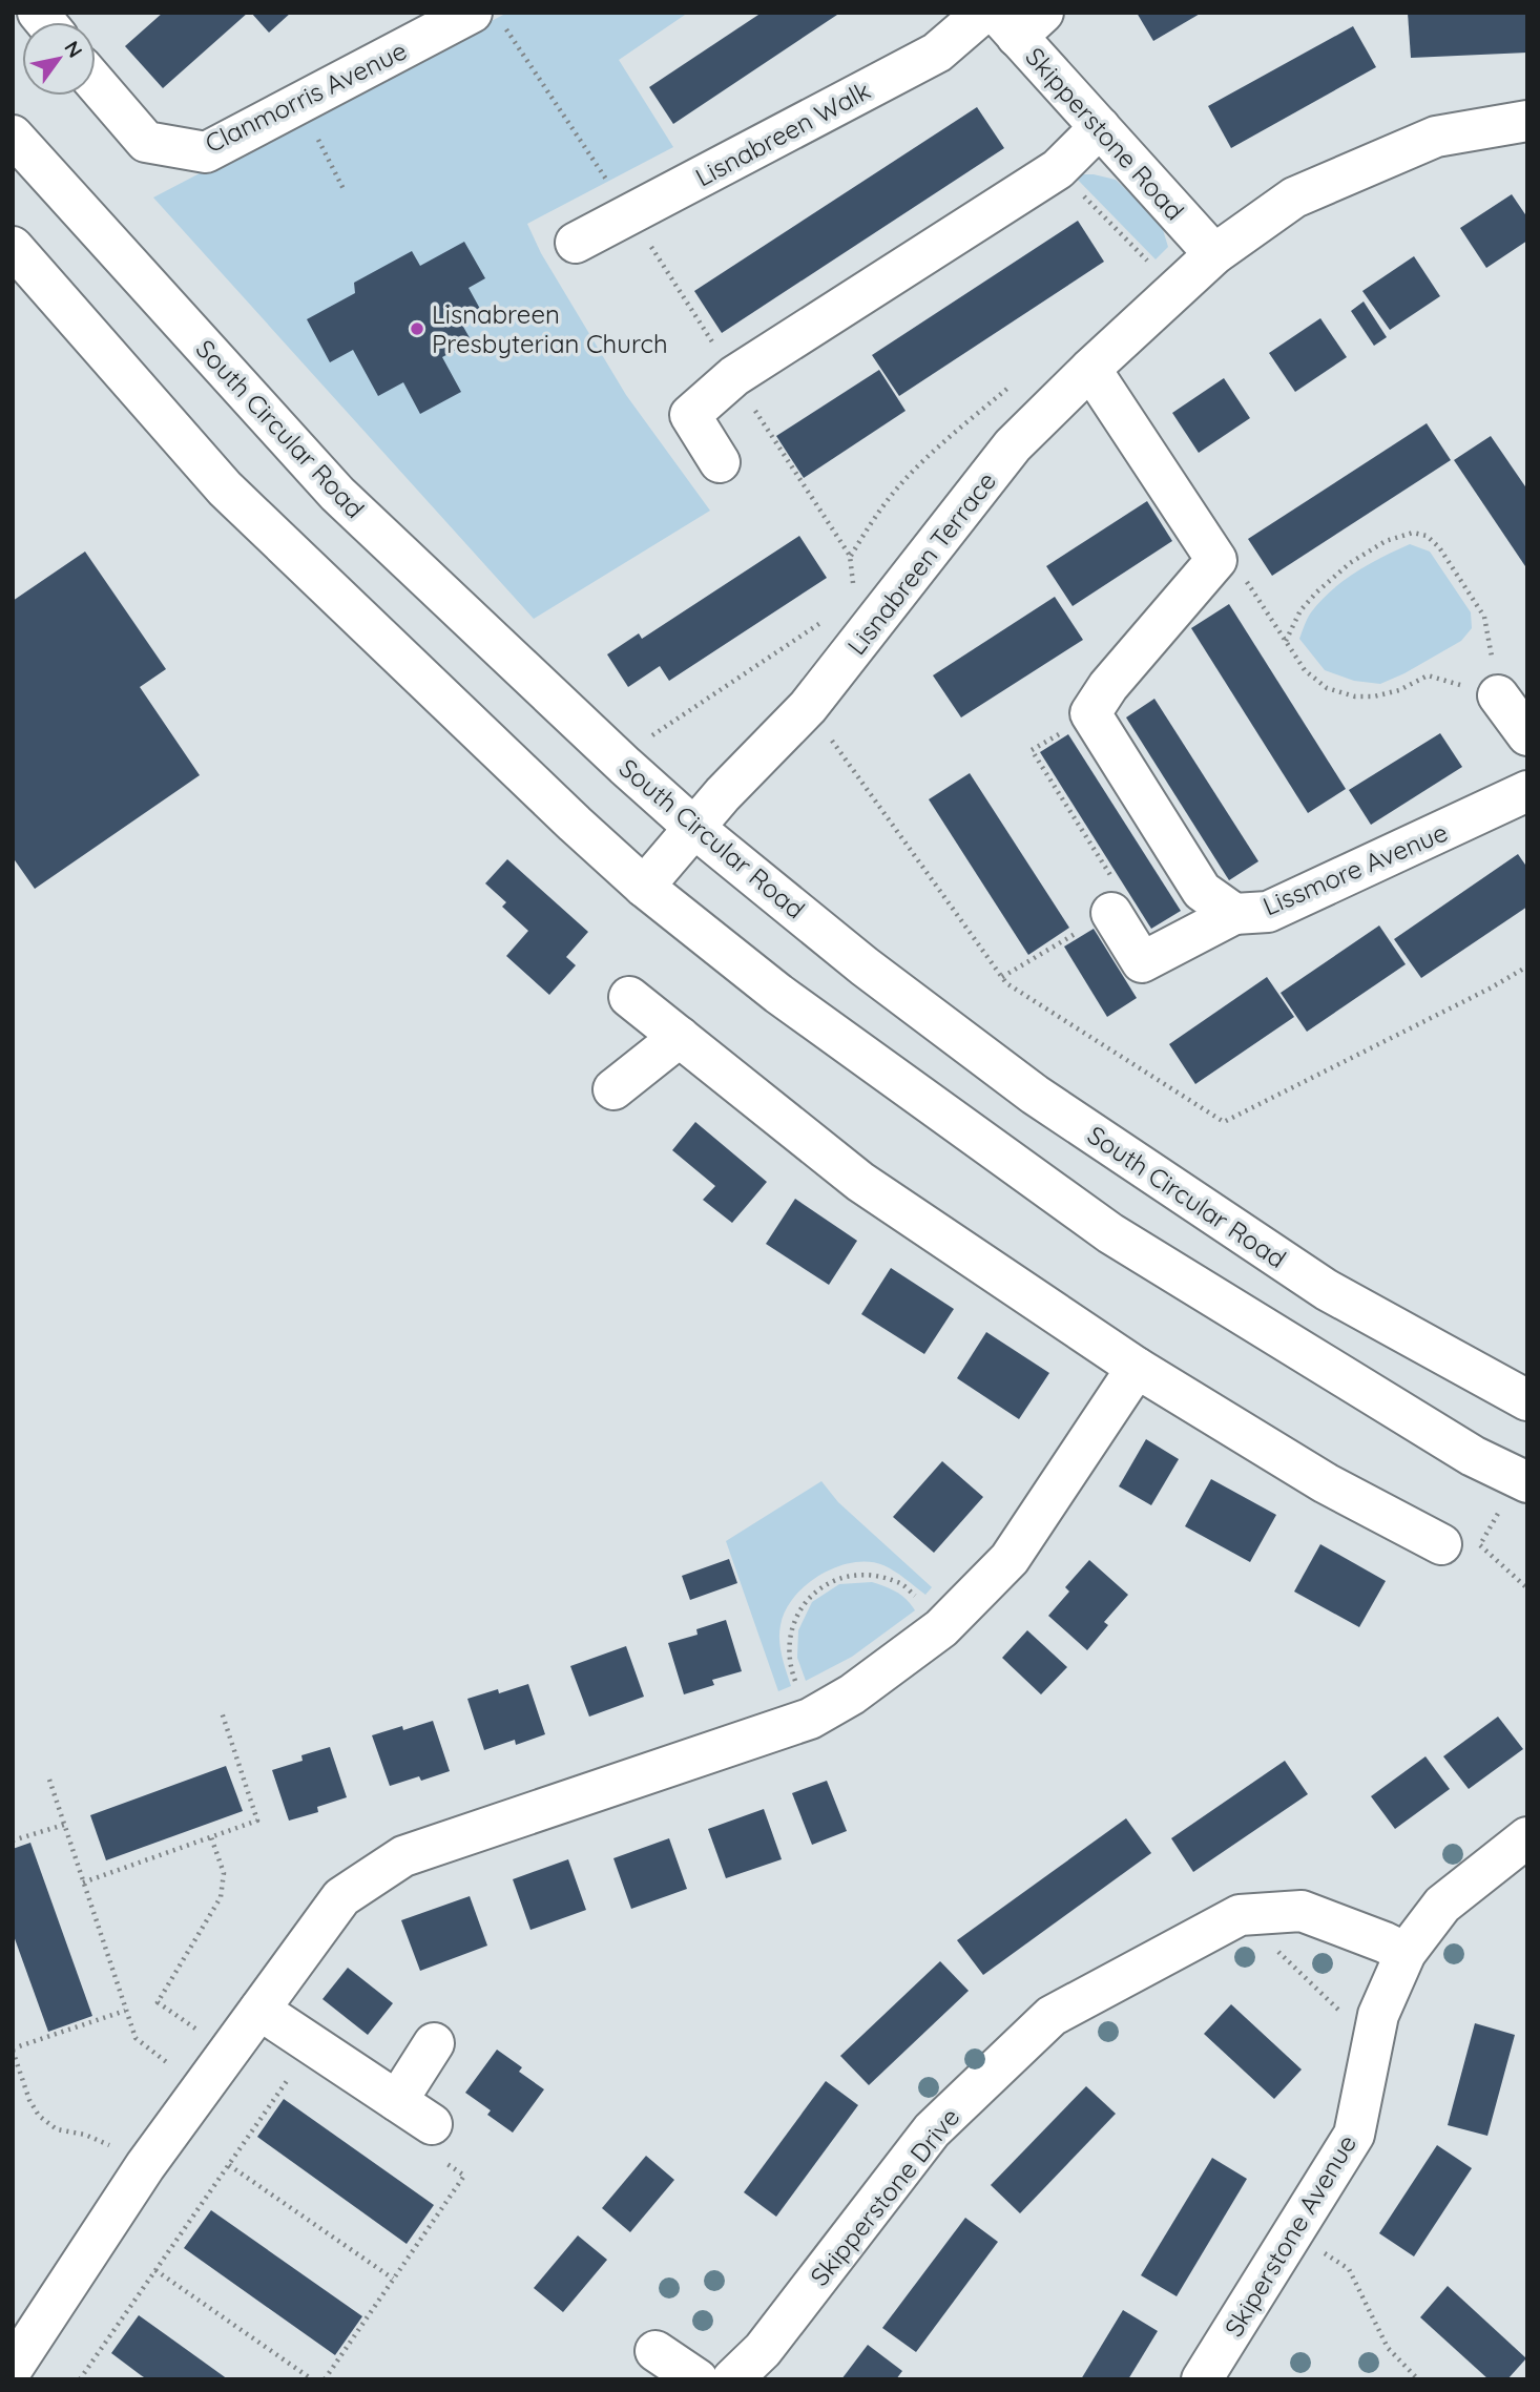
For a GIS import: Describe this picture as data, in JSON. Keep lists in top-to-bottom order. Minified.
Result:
{"streets":{"main road":["Clanmorris Avenue","Lisnabreen Walk","Skipperstone Road","South Circular Road","Lisnabreen Terrace","Lissmore Avenue","Skipperstone Drive","Skiperstone Avenue"]},"crossings":[["Skipperstone Road","Lisnabreen Terrace"],["South Circular Road","Lisnabreen Terrace"],["Skipperstone Drive","Skiperstone Avenue"]],"places":["Lisnabreen Presbyterian Church"],"north":"top right"}
